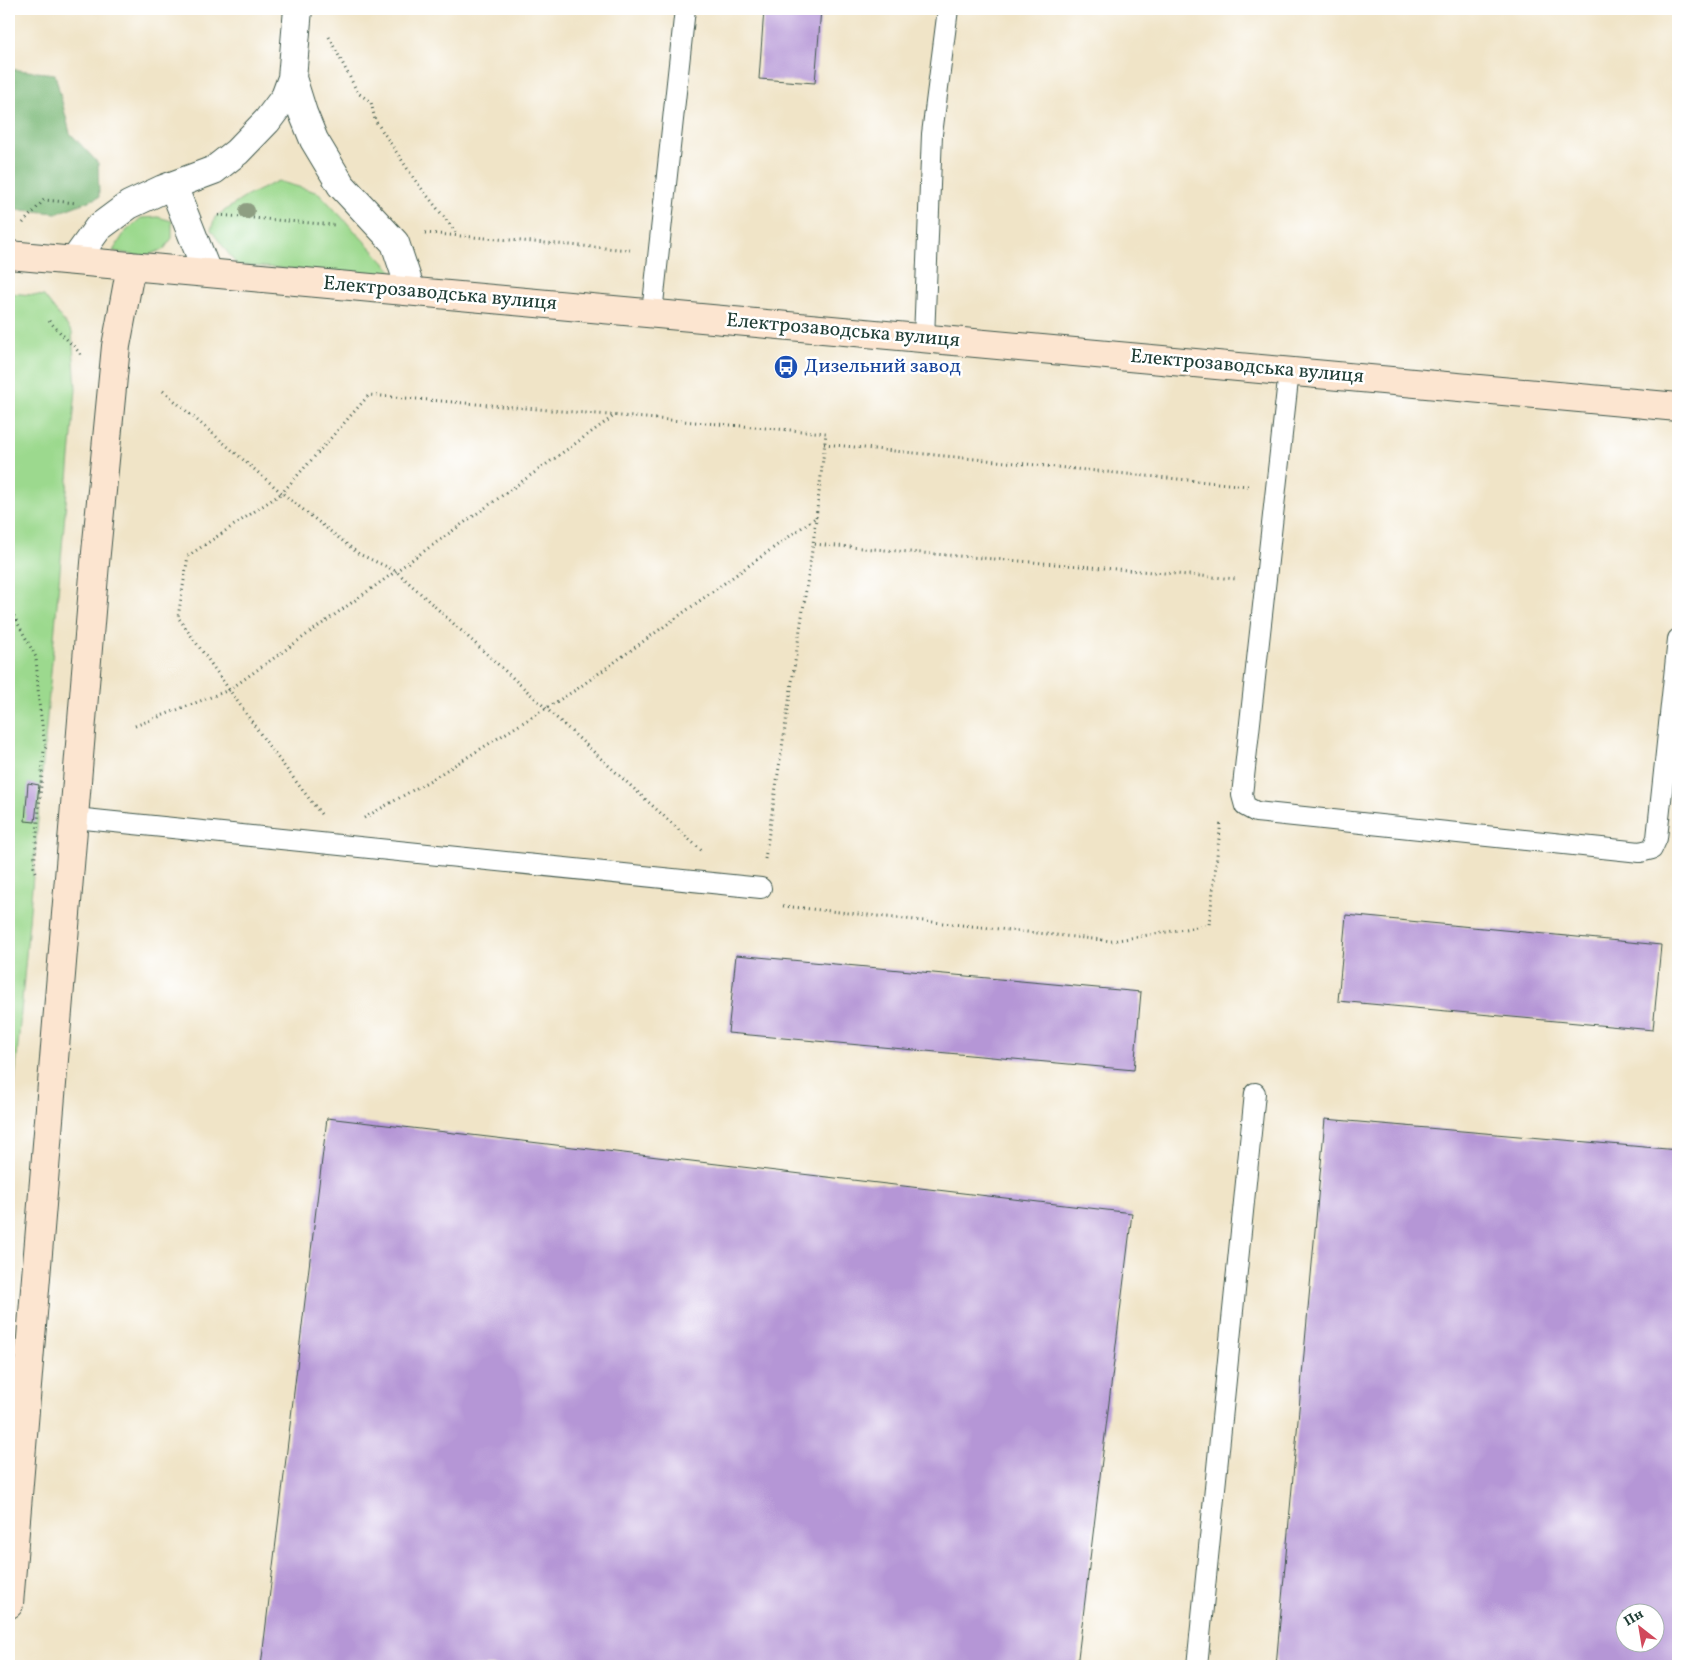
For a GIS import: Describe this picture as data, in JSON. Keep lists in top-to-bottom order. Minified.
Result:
{"streets":{"main road":["Електрозаводська вулиця"]},"places":{"bus stop":["Дизельний завод"]},"north":"top left"}
